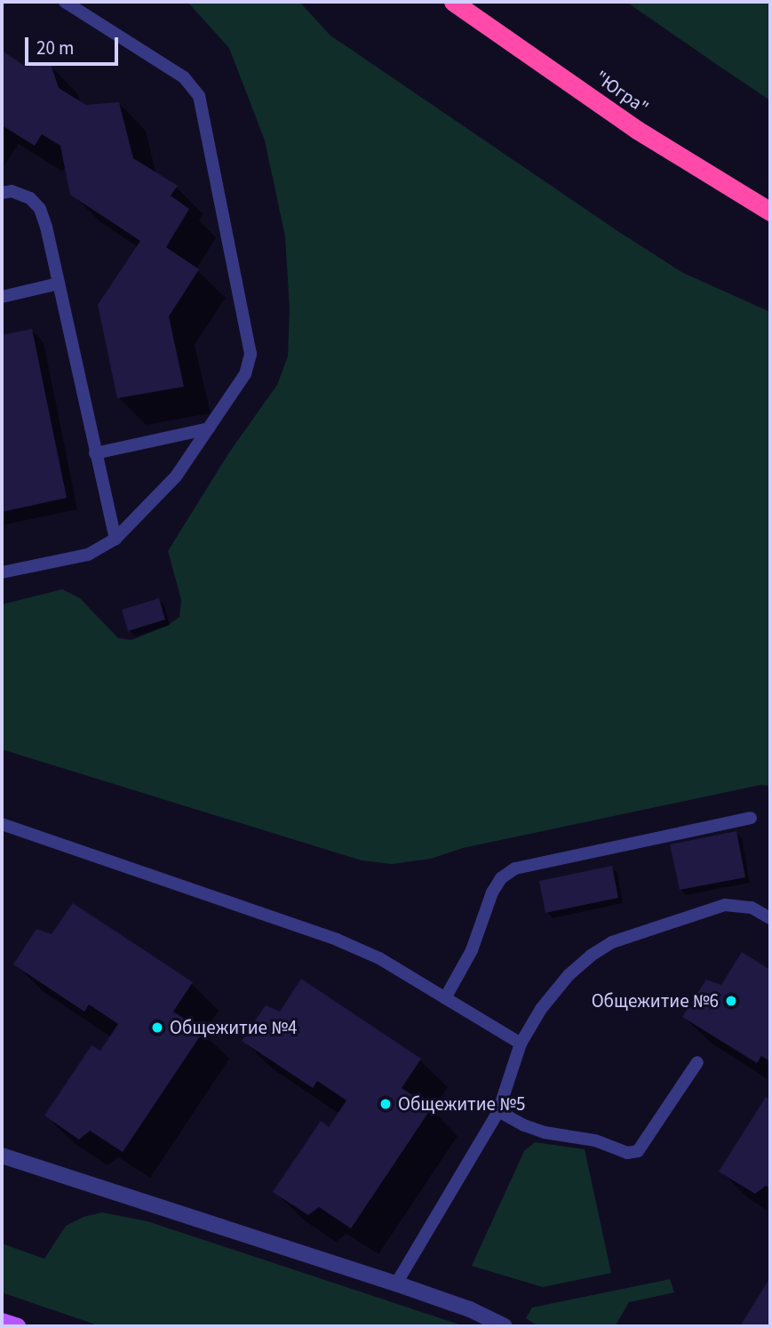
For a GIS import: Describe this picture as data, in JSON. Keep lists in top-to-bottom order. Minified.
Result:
{"streets":{"highway":["\"Югра\""]},"places":["Общежитие №6","Общежитие №4","Общежитие №5"],"scale_bar":"20 m"}
